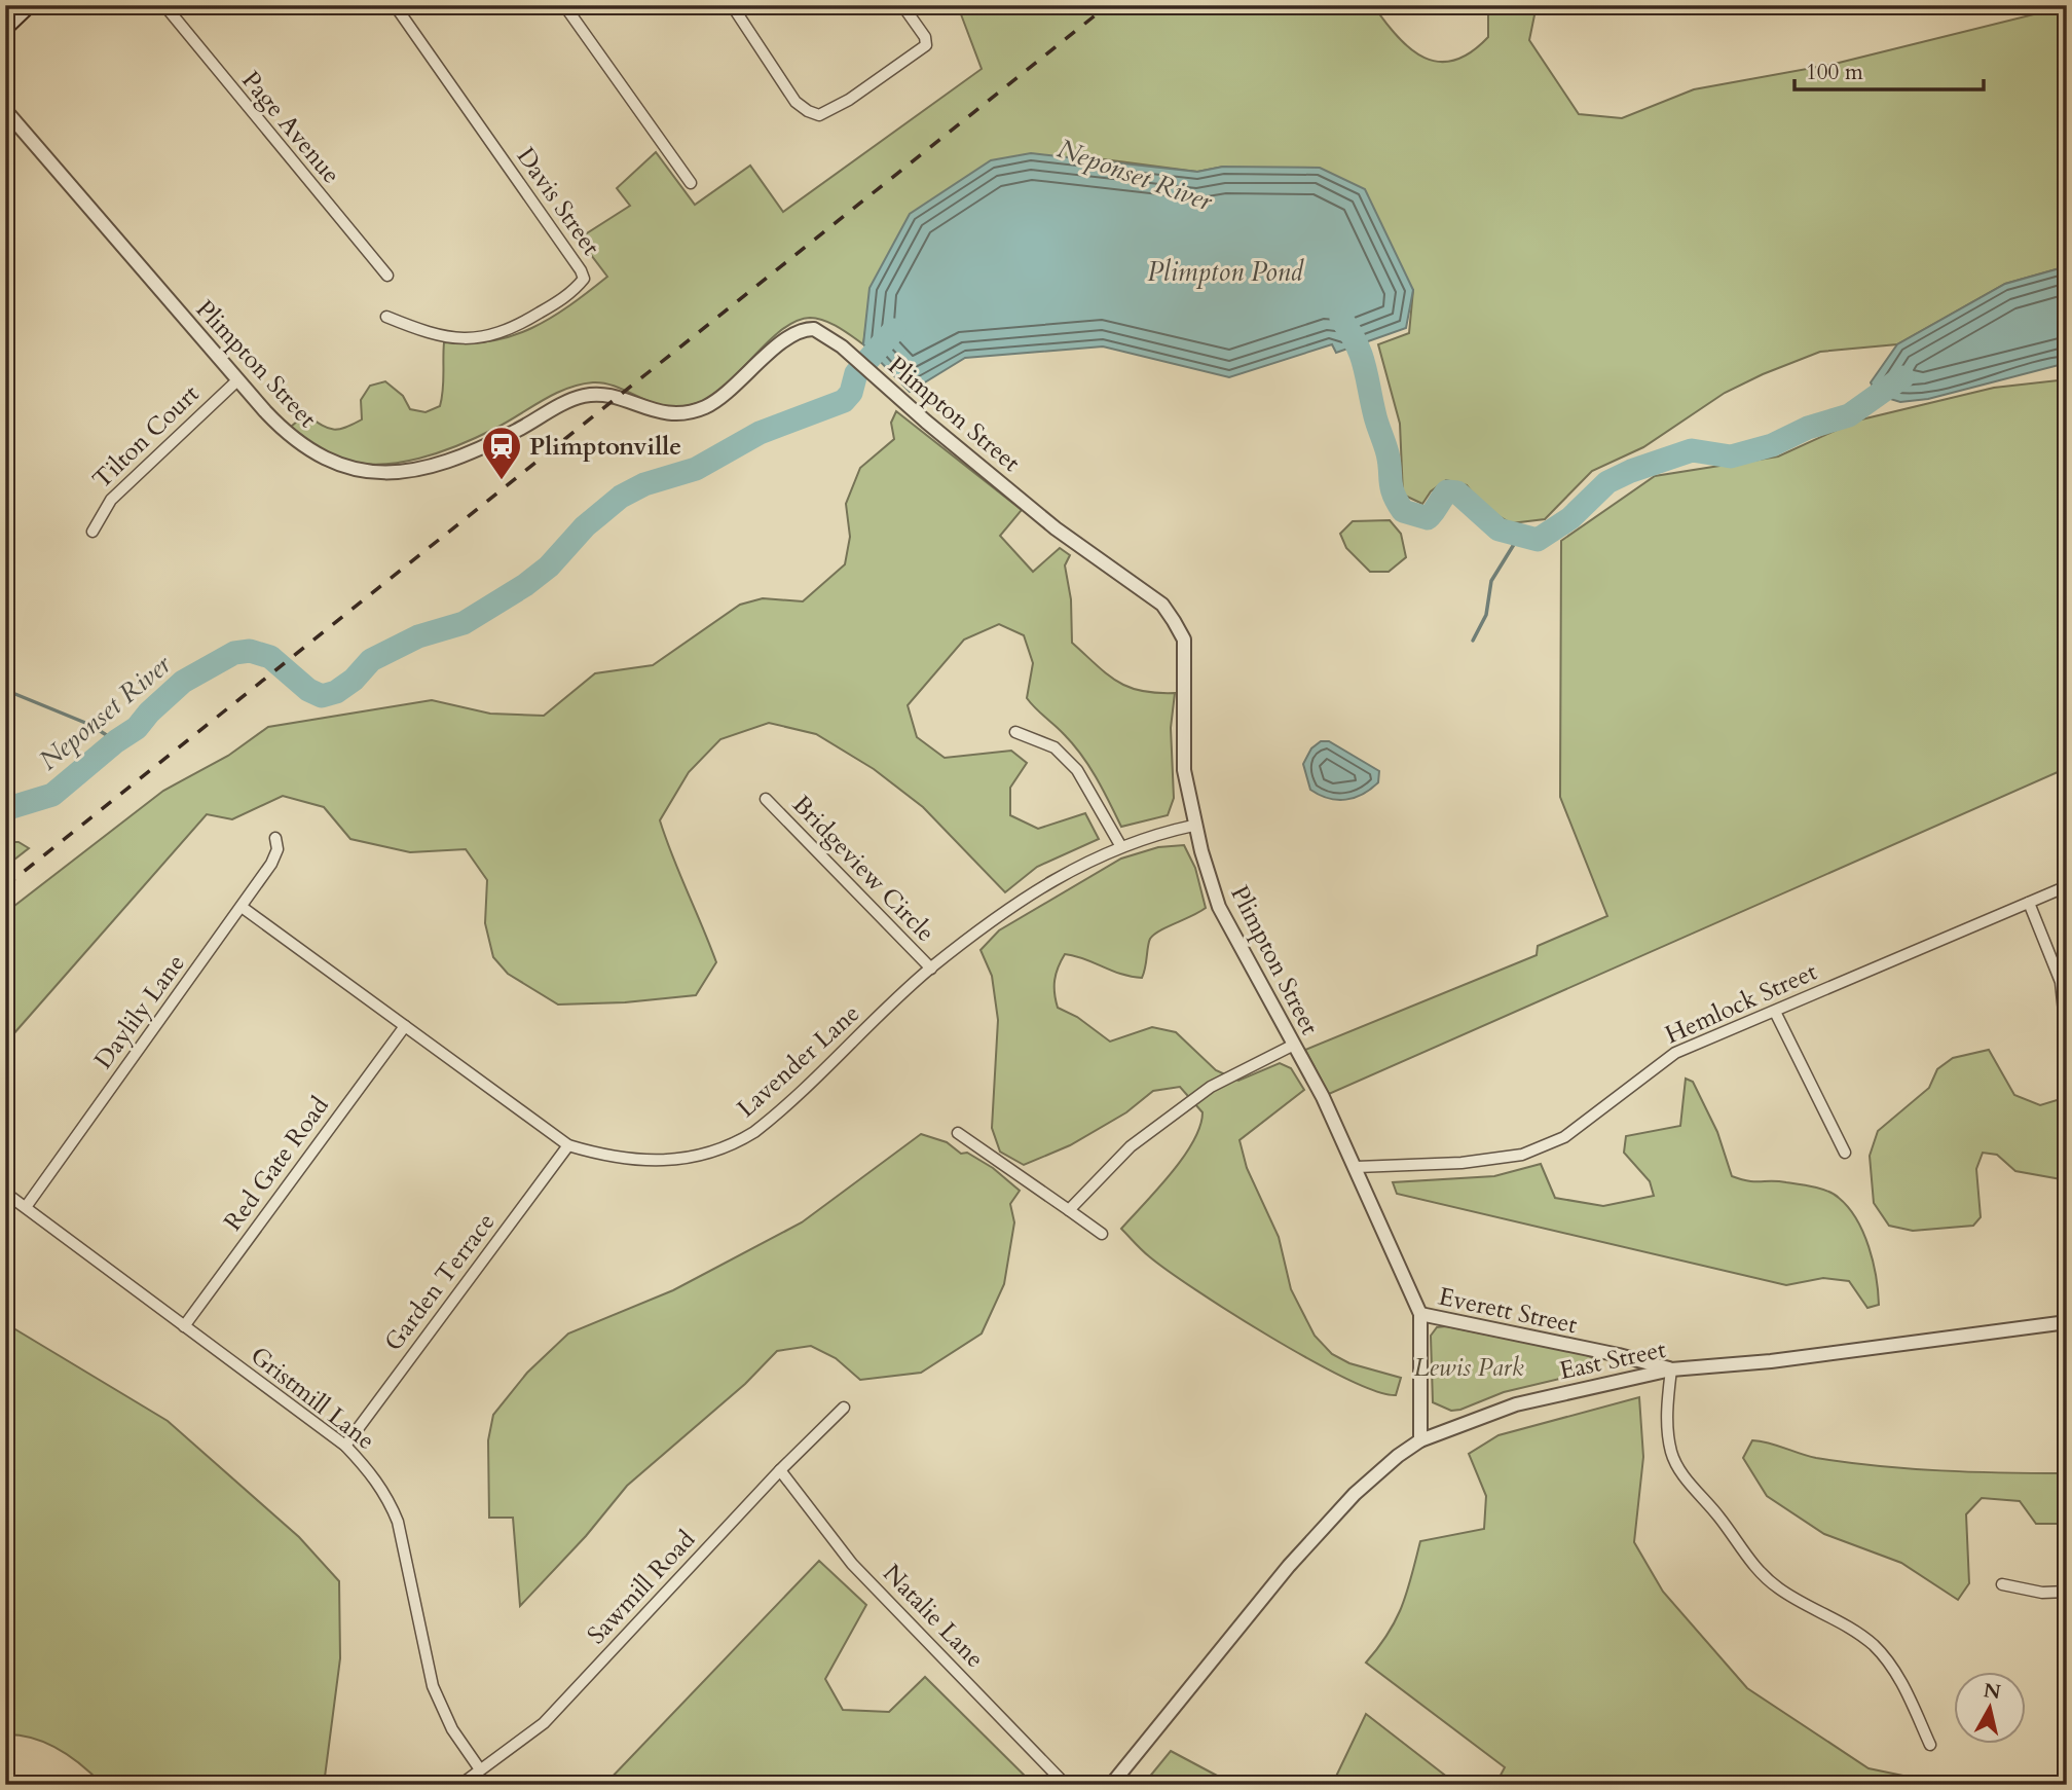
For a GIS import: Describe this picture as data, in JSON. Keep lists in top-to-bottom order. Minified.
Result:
{"streets":{"street":["Page Avenue","Davis Street","Plimpton Street","Tilton Court","Bridgeview Circle","Hemlock Street","Daylily Lane","Lavender Lane","Red Gate Road","Garden Terrace","Everett Street","East Street","Gristmill Lane","Sawmill Road","Natalie Lane"]},"crossings":[["Plimpton Street","Tilton Court"],["Plimpton Street","Hemlock Street"],["Plimpton Street","Lavender Lane"],["Plimpton Street","Everett Street"],["Plimpton Street","East Street"],["Bridgeview Circle","Lavender Lane"],["Daylily Lane","Lavender Lane"],["Daylily Lane","Gristmill Lane"],["Lavender Lane","Red Gate Road"],["Lavender Lane","Garden Terrace"],["Red Gate Road","Gristmill Lane"],["Garden Terrace","Gristmill Lane"],["Everett Street","East Street"],["Gristmill Lane","Sawmill Road"],["Sawmill Road","Natalie Lane"]],"water":["Neponset River","Plimpton Pond"],"parks":["Lewis Park"],"places":{"station":["Plimptonville"]},"scale_bar":"100 m","north":"top"}
